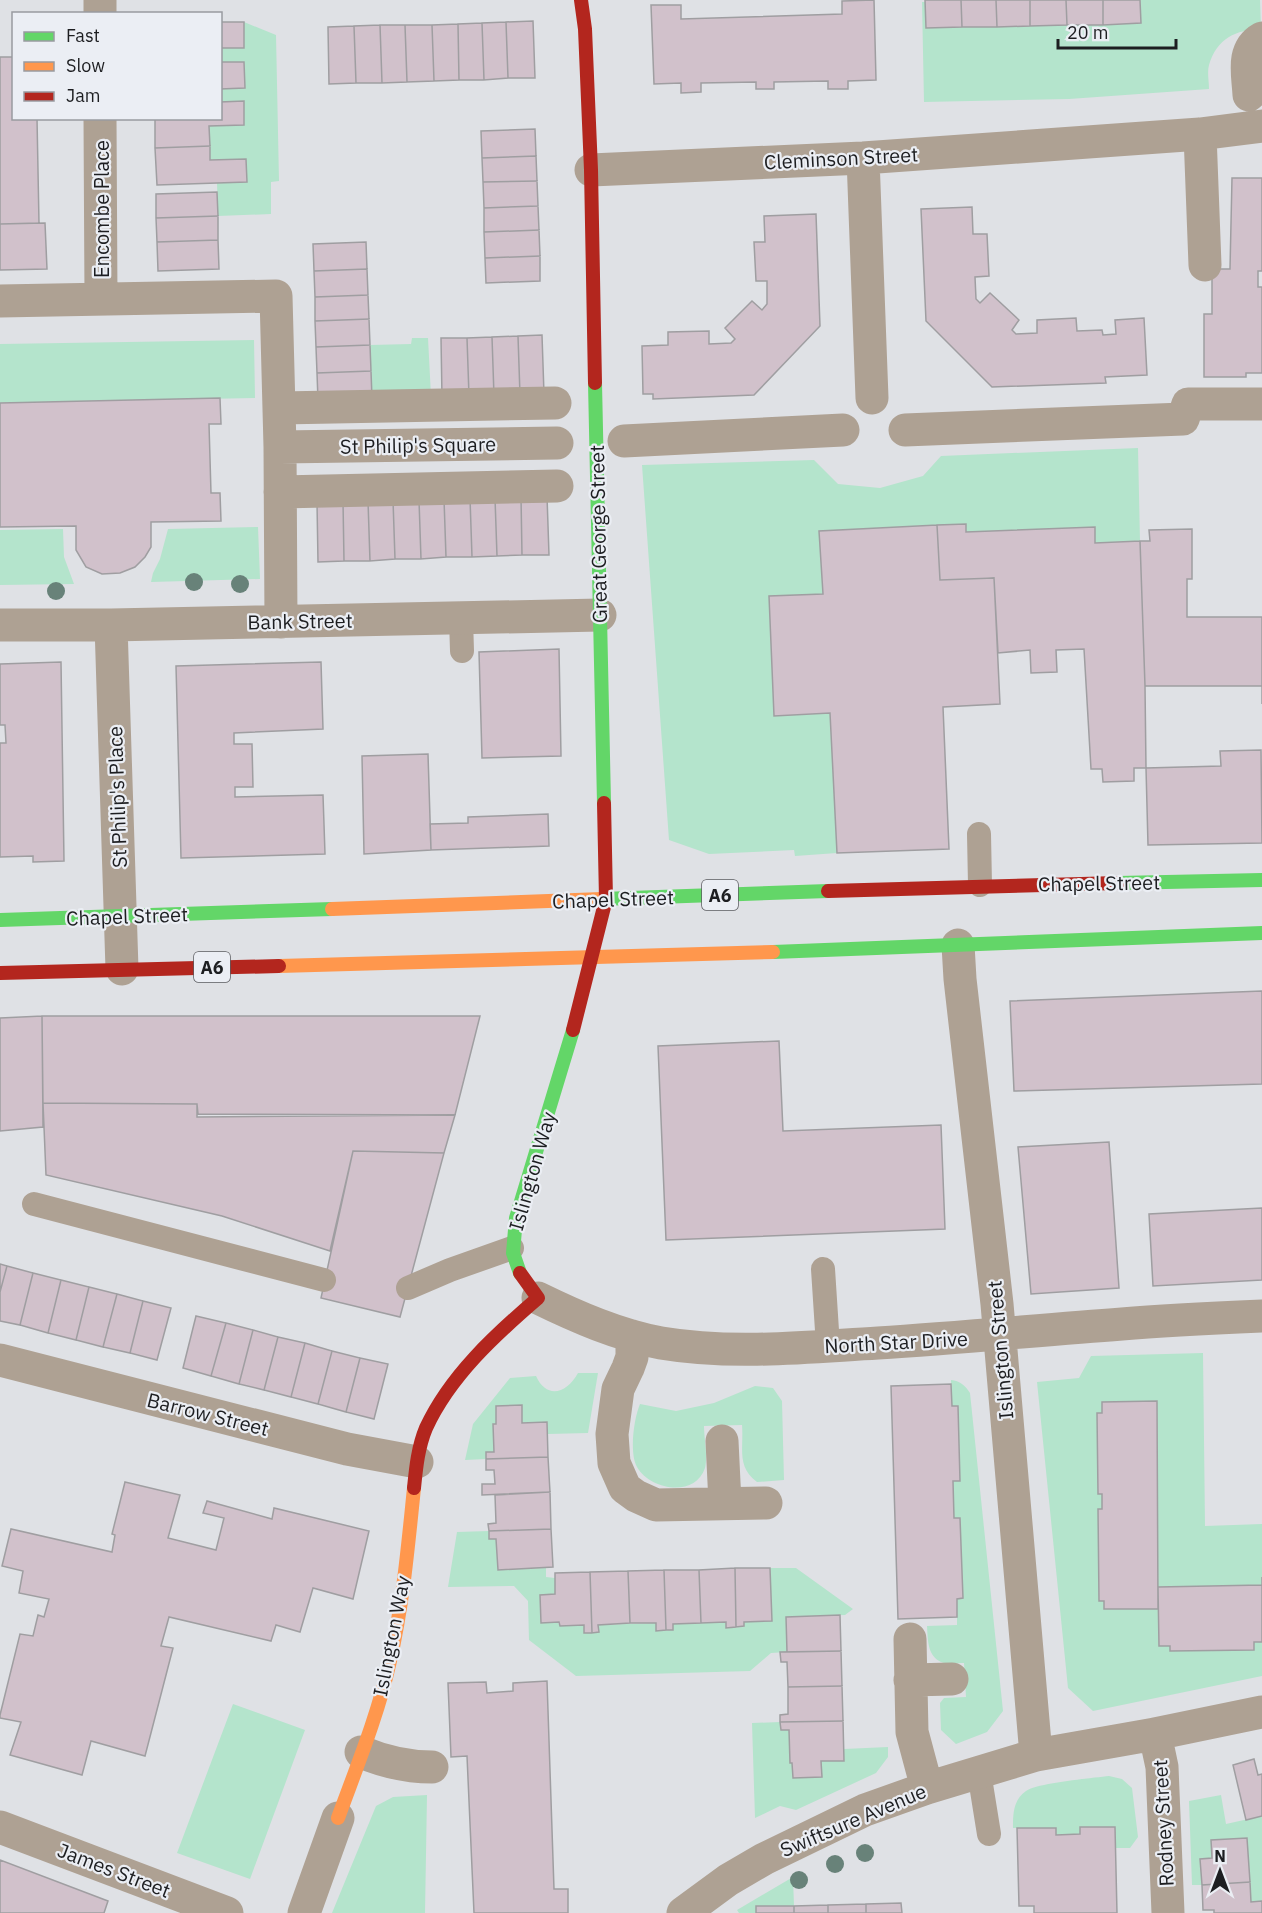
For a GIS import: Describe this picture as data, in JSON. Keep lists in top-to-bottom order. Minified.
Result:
{"streets":{"main road":["Great George Street","Chapel Street","A6","Islington Way"],"street":["Cleminson Street","Encombe Place","St Philip's Square","Bank Street","St Philip's Place","North Star Drive","Islington Street","Barrow Street","Swiftsure Avenue","Rodney Street","James Street"]},"crossings":[["Cleminson Street","Great George Street"],["Great George Street","Bank Street"],["Great George Street","Chapel Street"],["Great George Street","Islington Way"],["Bank Street","St Philip's Place"],["St Philip's Place","Chapel Street"],["St Philip's Place","A6"],["Chapel Street","Islington Way"],["A6","Islington Way"],["A6","Islington Street"],["Islington Way","North Star Drive"],["Islington Way","Barrow Street"],["North Star Drive","Islington Street"],["Islington Street","Swiftsure Avenue"],["Islington Street","Rodney Street"],["Swiftsure Avenue","Rodney Street"]],"legend":["Fast","Slow","Jam"],"scale_bar":"20 m","north":"top"}
